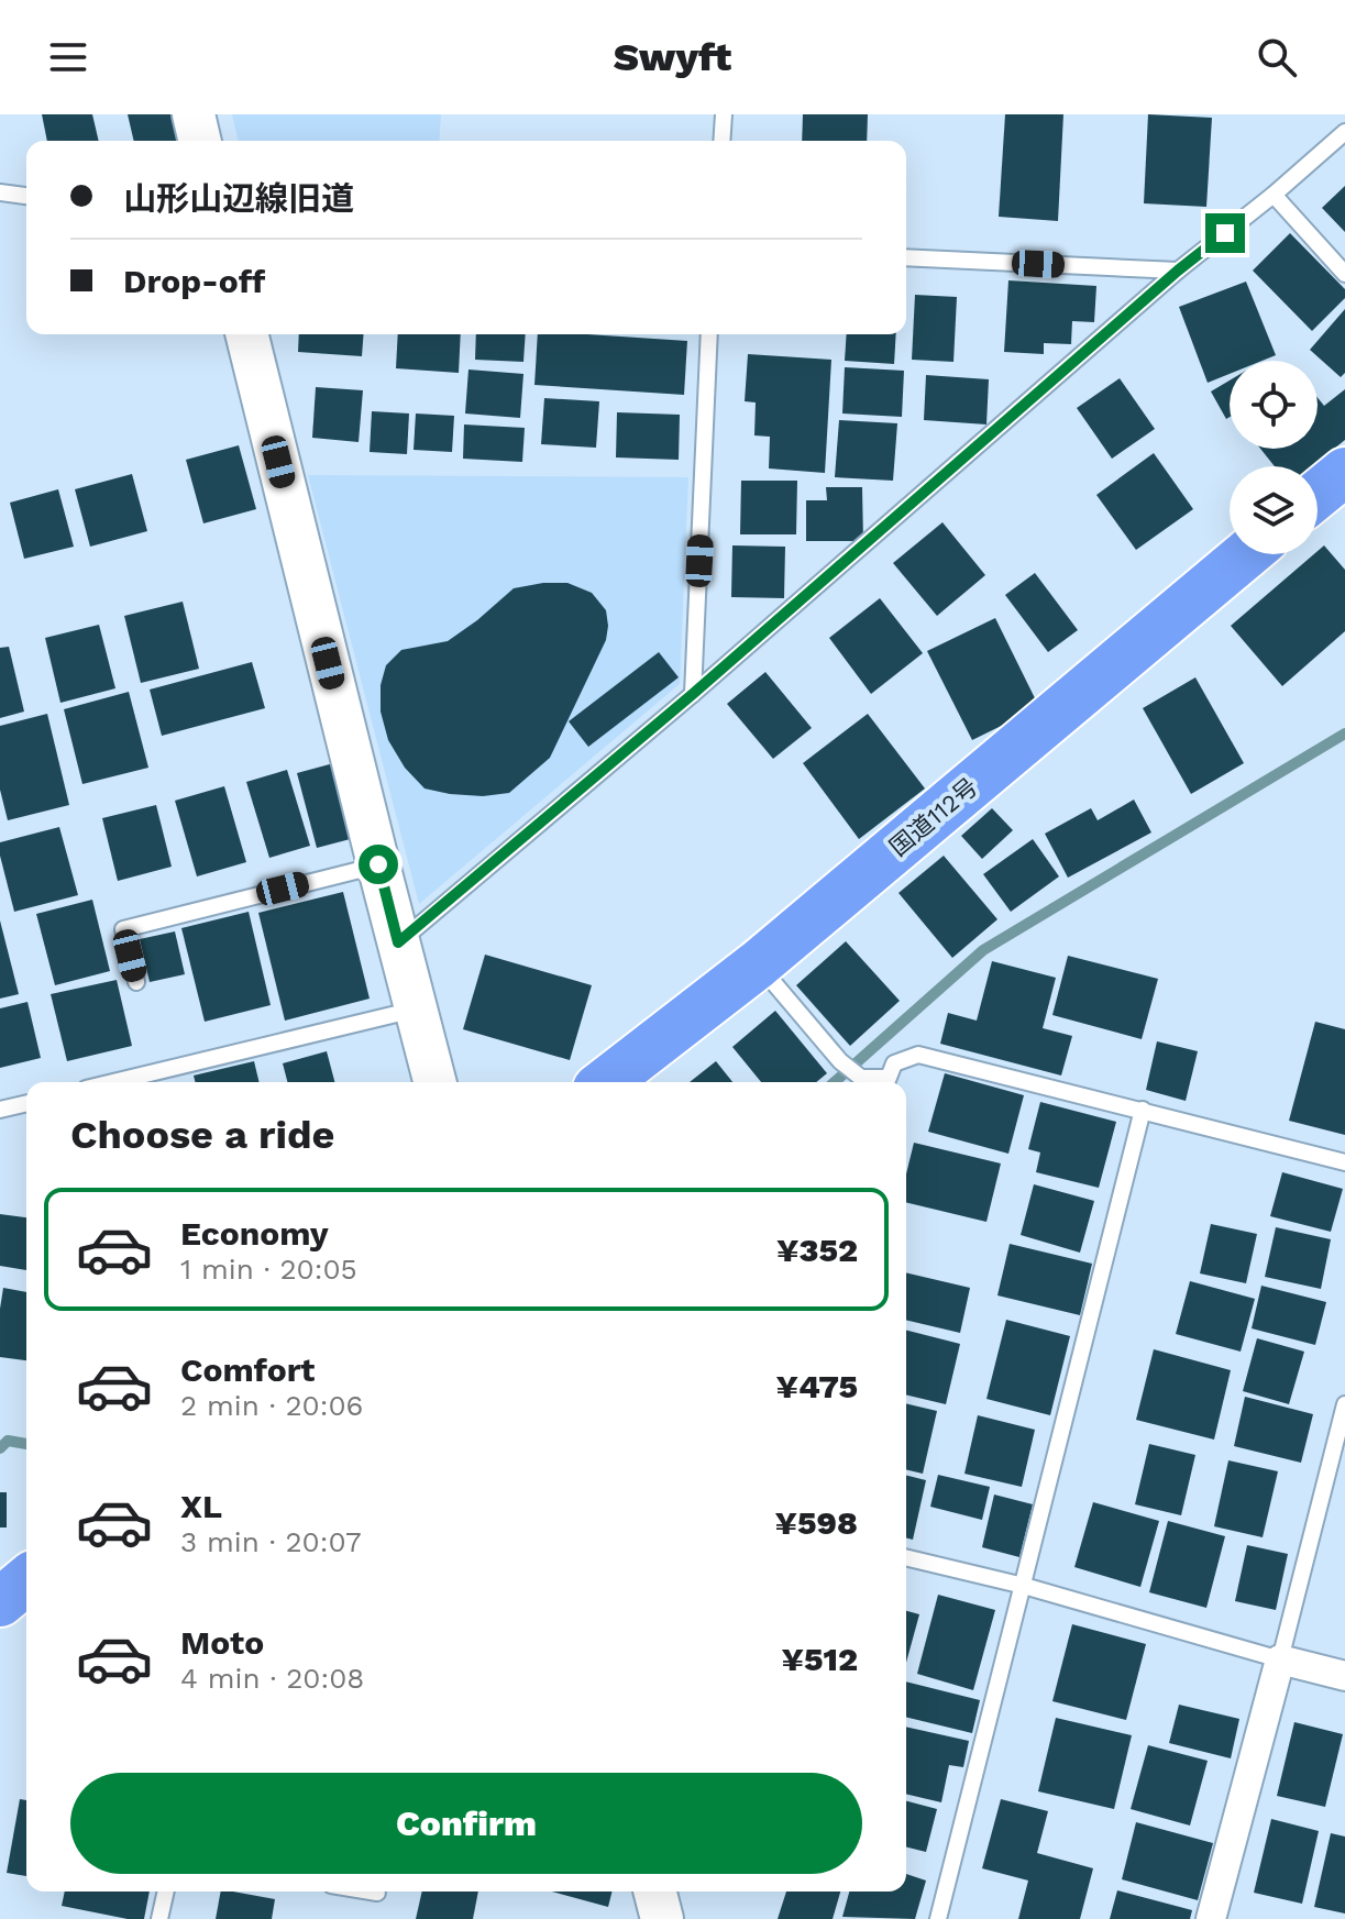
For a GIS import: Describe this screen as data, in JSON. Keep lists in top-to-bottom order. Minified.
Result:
{"streets":{"highway":["国道112号"]},"page":{"header":"Swyft","banner":["山形山辺線旧道","Drop-off"],"heading":"Choose a ride","list":[{"name":"Economy","note":"1 min · 20:05","value":"¥352"},{"name":"Comfort","note":"2 min · 20:06","value":"¥475"},{"name":"XL","note":"3 min · 20:07","value":"¥598"},{"name":"Moto","note":"4 min · 20:08","value":"¥512"}],"buttons":"Confirm"}}
